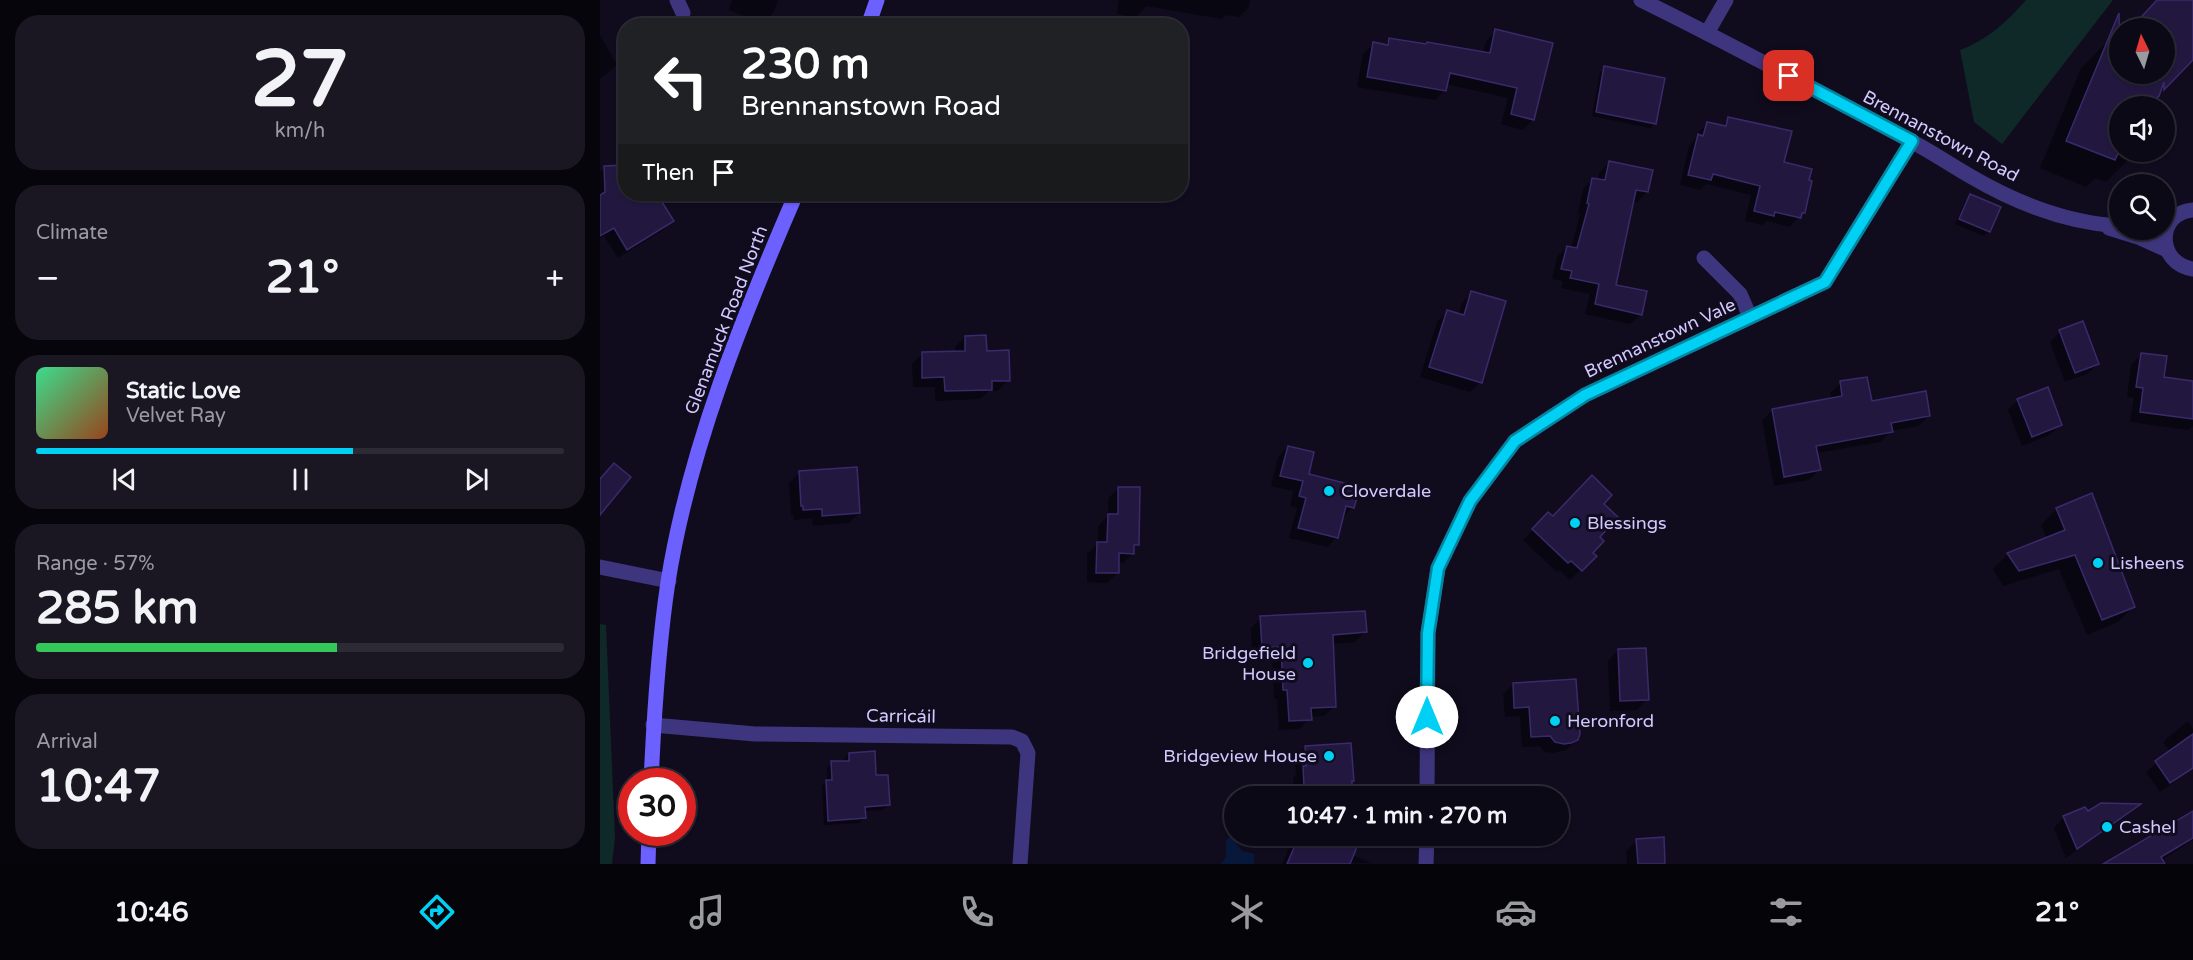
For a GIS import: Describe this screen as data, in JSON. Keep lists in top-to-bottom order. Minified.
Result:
{"streets":{"main road":["Glenamuck Road North"],"street":["Brennanstown Road","Brennanstown Vale","Carricáil"]},"crossings":[["Brennanstown Road","Brennanstown Vale"],["Glenamuck Road North","Carricáil"]],"places":["Cloverdale","Blessings","Lisheens","Bridgefield House","Heronford","Bridgeview House","Cashel"],"north":"top","page":{"tile":[["27","km/h"],"Climate",["Range · 57%","285 km"],["Arrival","10:47"]],"turn":["230 m","Brennanstown Road"],"then":"Then","heat":["−","21°","+"],"song":["Static Love","Velvet Ray"],"limit":"30","trip":"10:47 · 1 min · 270 m","tabs":["10:46","21°"]}}
